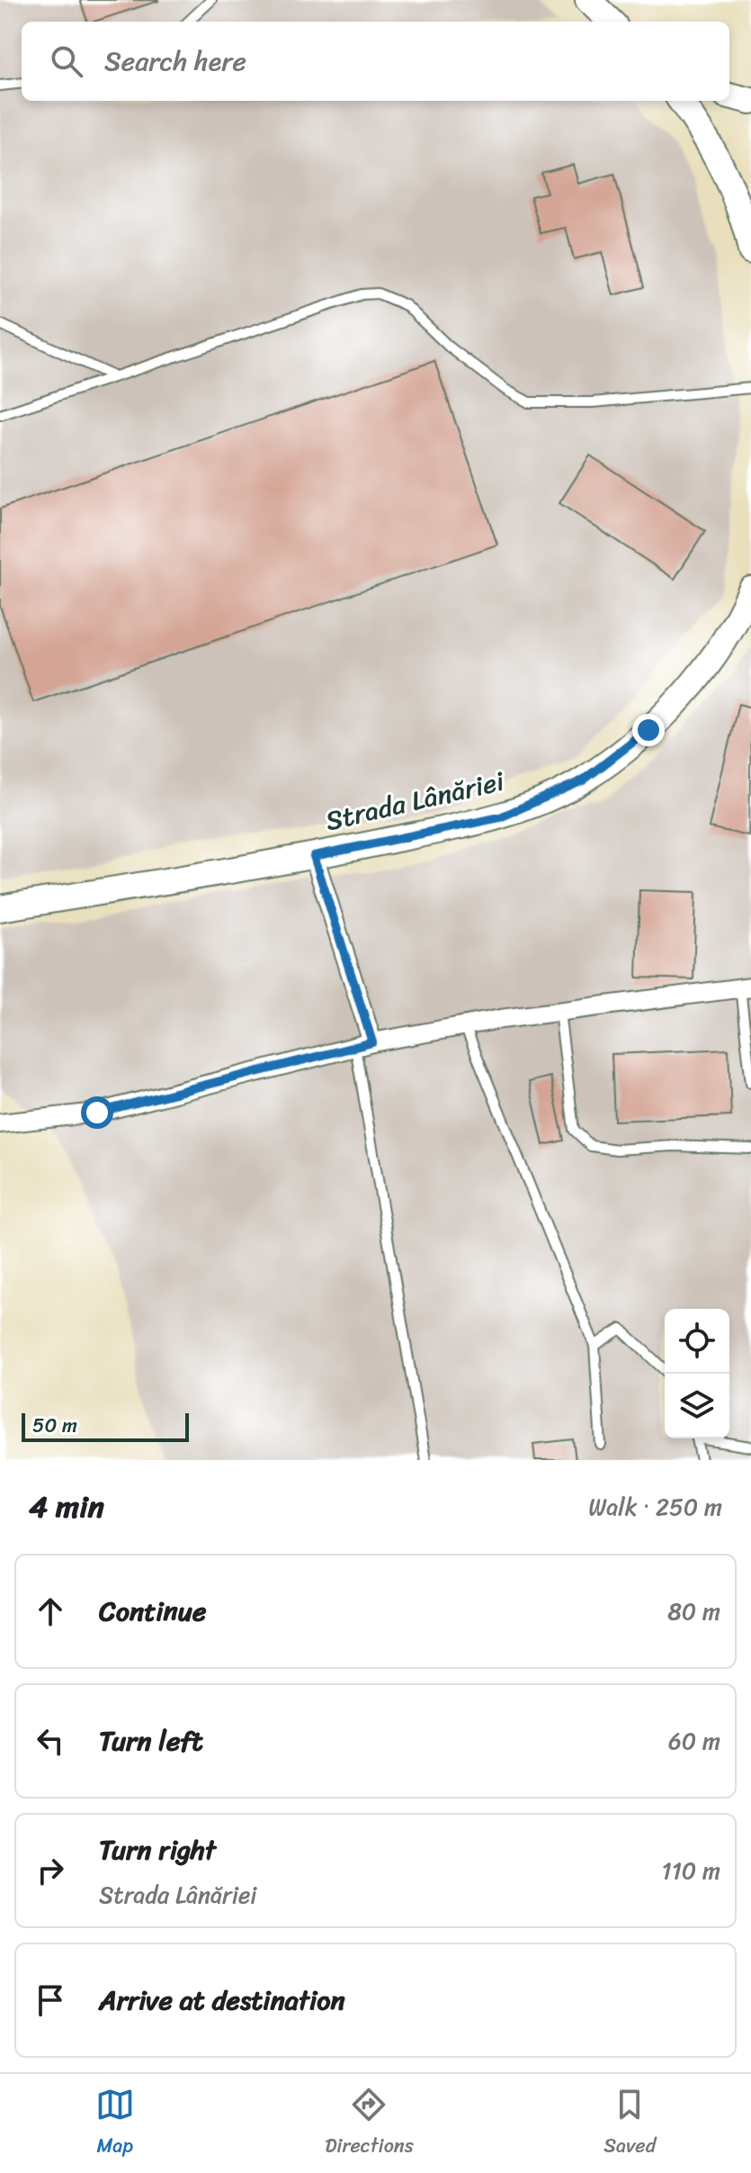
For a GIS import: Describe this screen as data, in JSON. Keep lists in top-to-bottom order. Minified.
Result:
{"streets":{"street":["Strada Lânăriei"]},"scale_bar":"50 m","page":{"search":"Search here","scale":"50 m","heading":["4 min","Walk · 250 m"],"list":[["Continue","80 m"],["Turn left","60 m"],["Turn right","Strada Lânăriei","110 m"],"Arrive at destination"],"nav":["Map","Directions","Saved"]}}
